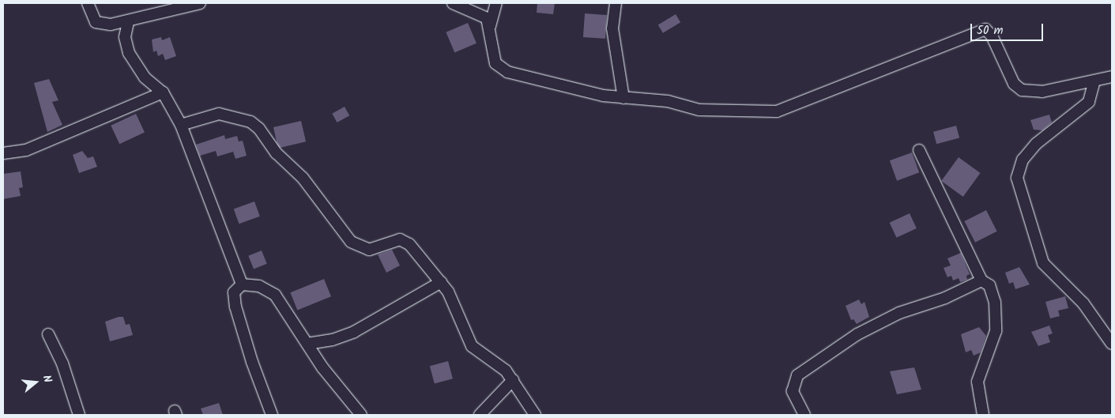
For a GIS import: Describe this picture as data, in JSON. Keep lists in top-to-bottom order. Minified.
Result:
{"scale_bar":"50 m","north":"right"}
